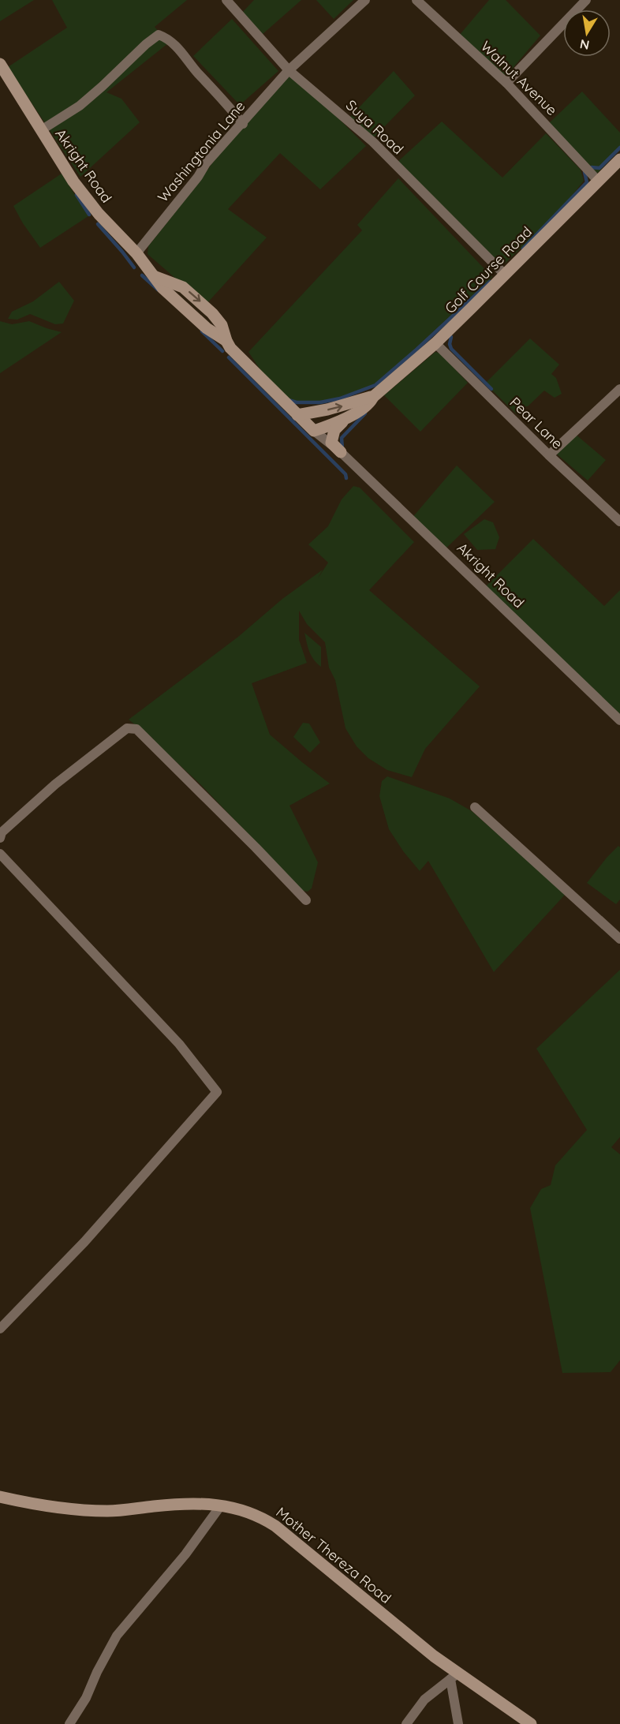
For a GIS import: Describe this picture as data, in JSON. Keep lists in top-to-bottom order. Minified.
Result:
{"streets":{"street":["Walnut Avenue","Suya Road","Washingtonia Lane","Akright Road","Golf Course Road","Pear Lane","Mother Thereza Road"]},"crossings":[["Walnut Avenue","Golf Course Road"],["Suya Road","Washingtonia Lane"],["Suya Road","Golf Course Road"],["Washingtonia Lane","Akright Road"],["Akright Road","Golf Course Road"],["Golf Course Road","Pear Lane"]],"north":"bottom"}
